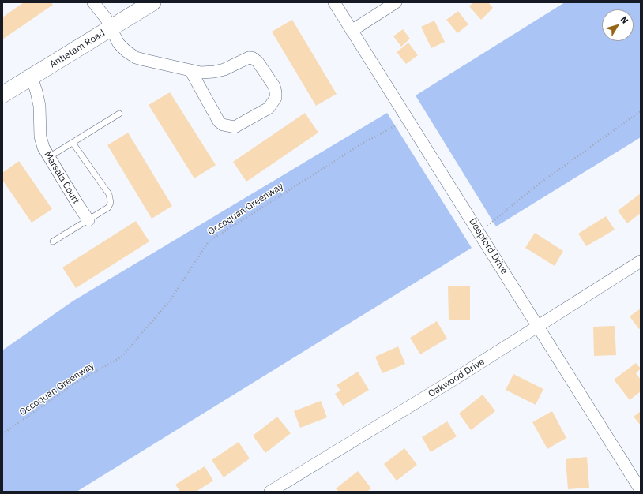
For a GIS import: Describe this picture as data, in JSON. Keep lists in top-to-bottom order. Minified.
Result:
{"streets":{"street":["Antietam Road","Marsala Court","Deepford Drive","Oakwood Drive"],"path":["Occoquan Greenway"]},"crossings":[["Antietam Road","Marsala Court"],["Occoquan Greenway","Deepford Drive"],["Deepford Drive","Oakwood Drive"]],"north":"top right"}
